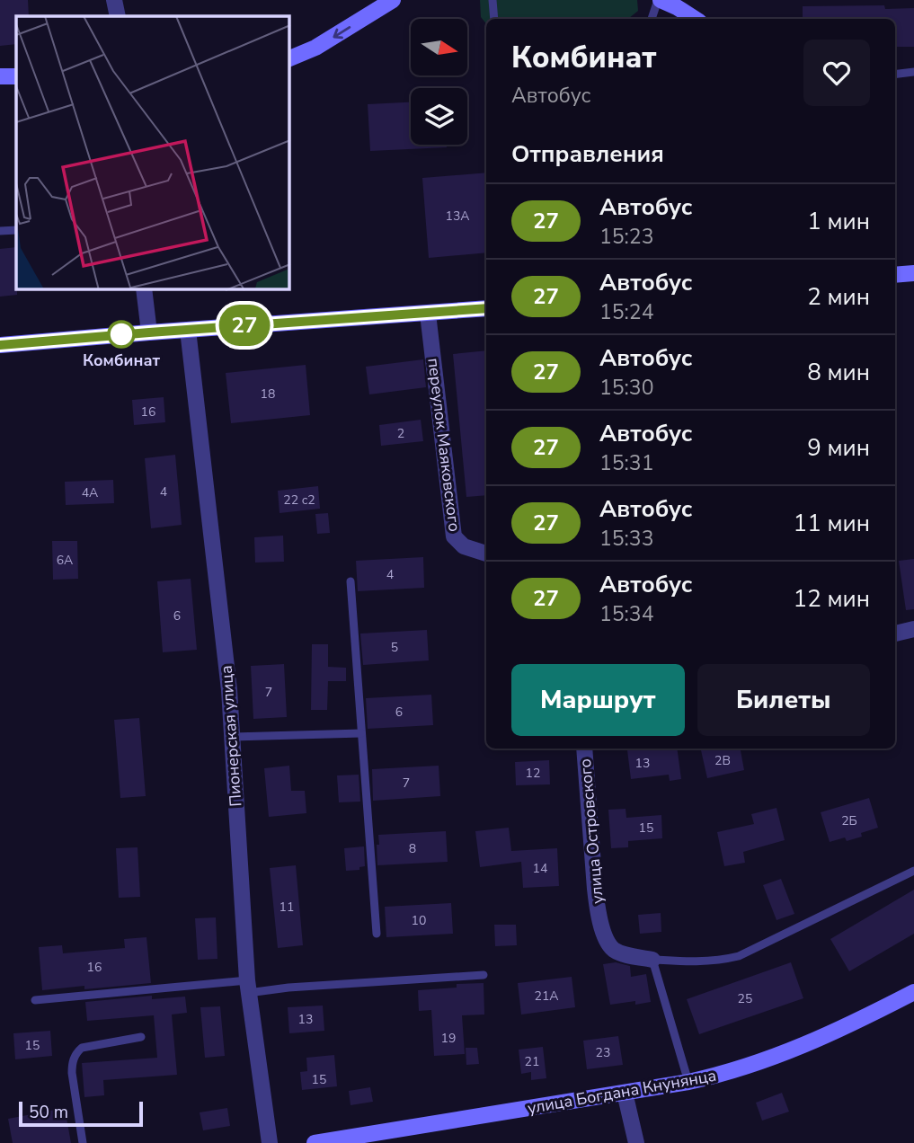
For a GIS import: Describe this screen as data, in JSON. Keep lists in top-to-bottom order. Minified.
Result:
{"streets":{"street":["переулок Маяковского","Пионерская улица","улица Островского","улица Богдана Кнунянца"]},"places":["Комбинат"],"lines":["bus line 27"],"house_numbers":["13А","18","16","2","4","4А","22 с2","6А","4","6","5","7","6","2В","13","12","7","2Б","15","8","14","11","10","16","21А","25","13","19","15","23","21","15"],"scale_bar":"50 m","north":"right","page":{"on_map":"27","heading":[["Комбинат","Автобус"],"Отправления"],"list":[{"mark":"27","name":"Автобус","note":"15:23","value":"1 мин"},{"mark":"27","name":"Автобус","note":"15:24","value":"2 мин"},{"mark":"27","name":"Автобус","note":"15:30","value":"8 мин"},{"mark":"27","name":"Автобус","note":"15:31","value":"9 мин"},{"mark":"27","name":"Автобус","note":"15:33","value":"11 мин"},{"mark":"27","name":"Автобус","note":"15:34","value":"12 мин"}],"buttons":["Маршрут","Билеты"],"scale":"50 m"}}
